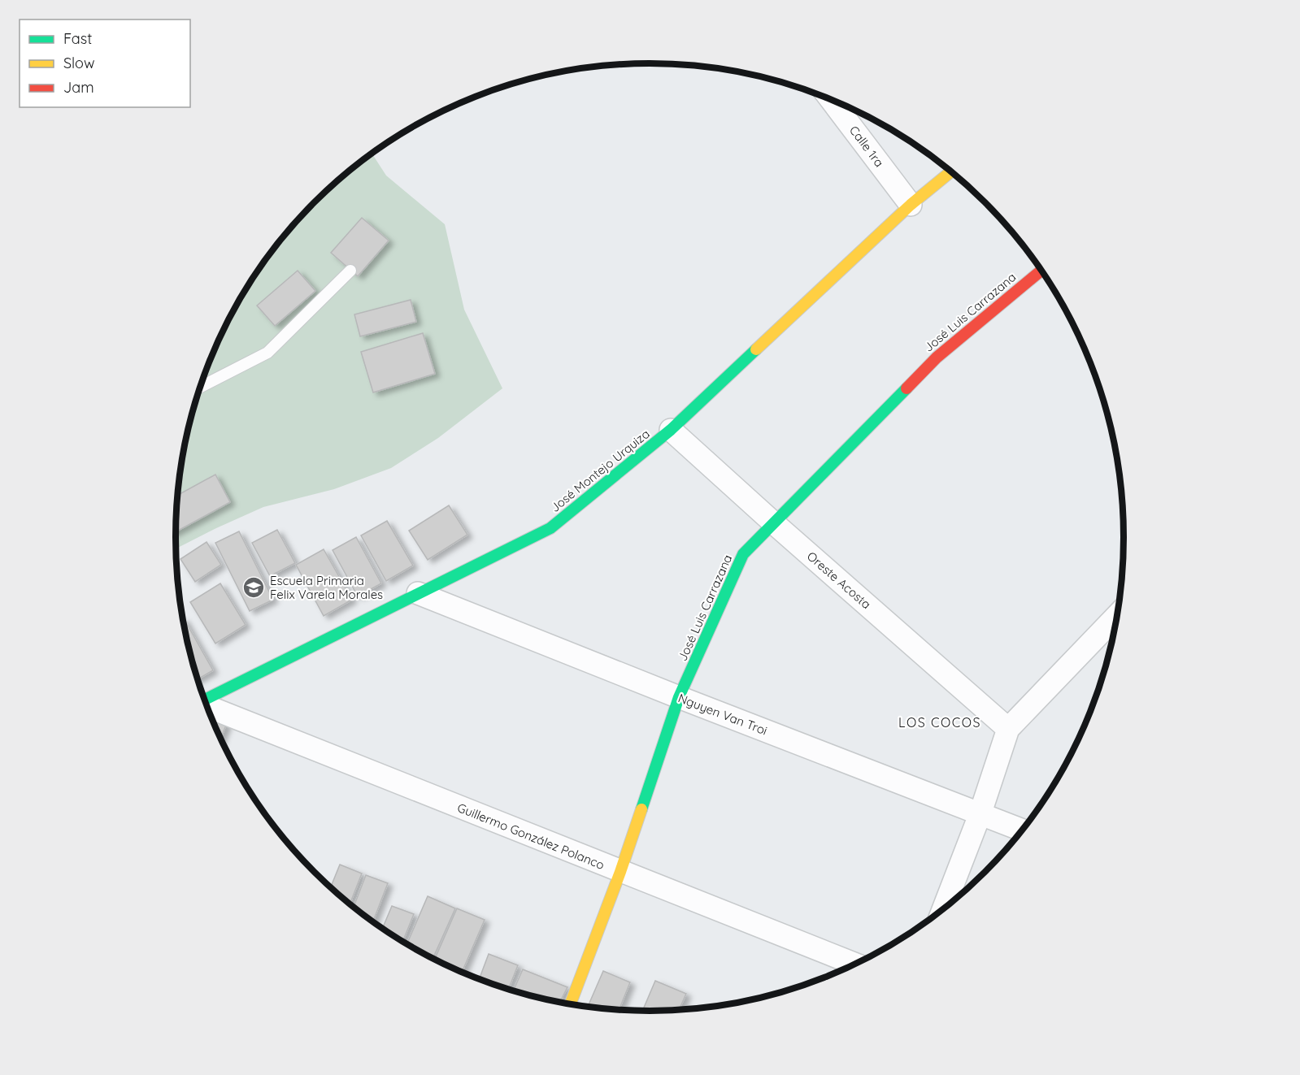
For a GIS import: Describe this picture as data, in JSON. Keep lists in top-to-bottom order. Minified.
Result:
{"streets":{"street":["Calle 1ra","José Luis Carrazana","José Montejo Urquiza","Oreste Acosta","Nguyen Van Troi","Guillermo González Polanco"]},"crossings":[["Calle 1ra","José Montejo Urquiza"],["José Luis Carrazana","Oreste Acosta"],["José Luis Carrazana","Nguyen Van Troi"],["José Luis Carrazana","Guillermo González Polanco"],["José Montejo Urquiza","Oreste Acosta"],["José Montejo Urquiza","Nguyen Van Troi"]],"districts":["LOS COCOS"],"places":{"school or university":["Escuela Primaria Felix Varela Morales"]},"legend":["Fast","Slow","Jam"]}
